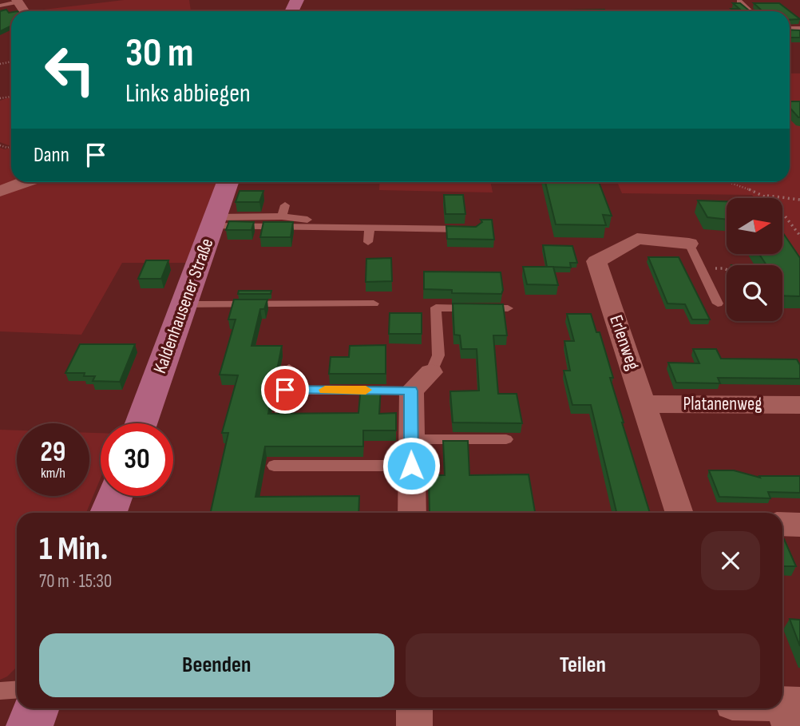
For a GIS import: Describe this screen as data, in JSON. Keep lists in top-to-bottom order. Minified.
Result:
{"streets":{"main road":["Kaldenhausener Straße"],"street":["Erlenweg","Platanenweg"]},"crossings":[["Erlenweg","Platanenweg"]],"north":"right","page":{"turn":["30 m","Links abbiegen"],"then":"Dann","speed":"29 km/h","limit":"30","heading":["1 Min.","70 m · 15:30"],"buttons":["Beenden","Teilen"]}}
